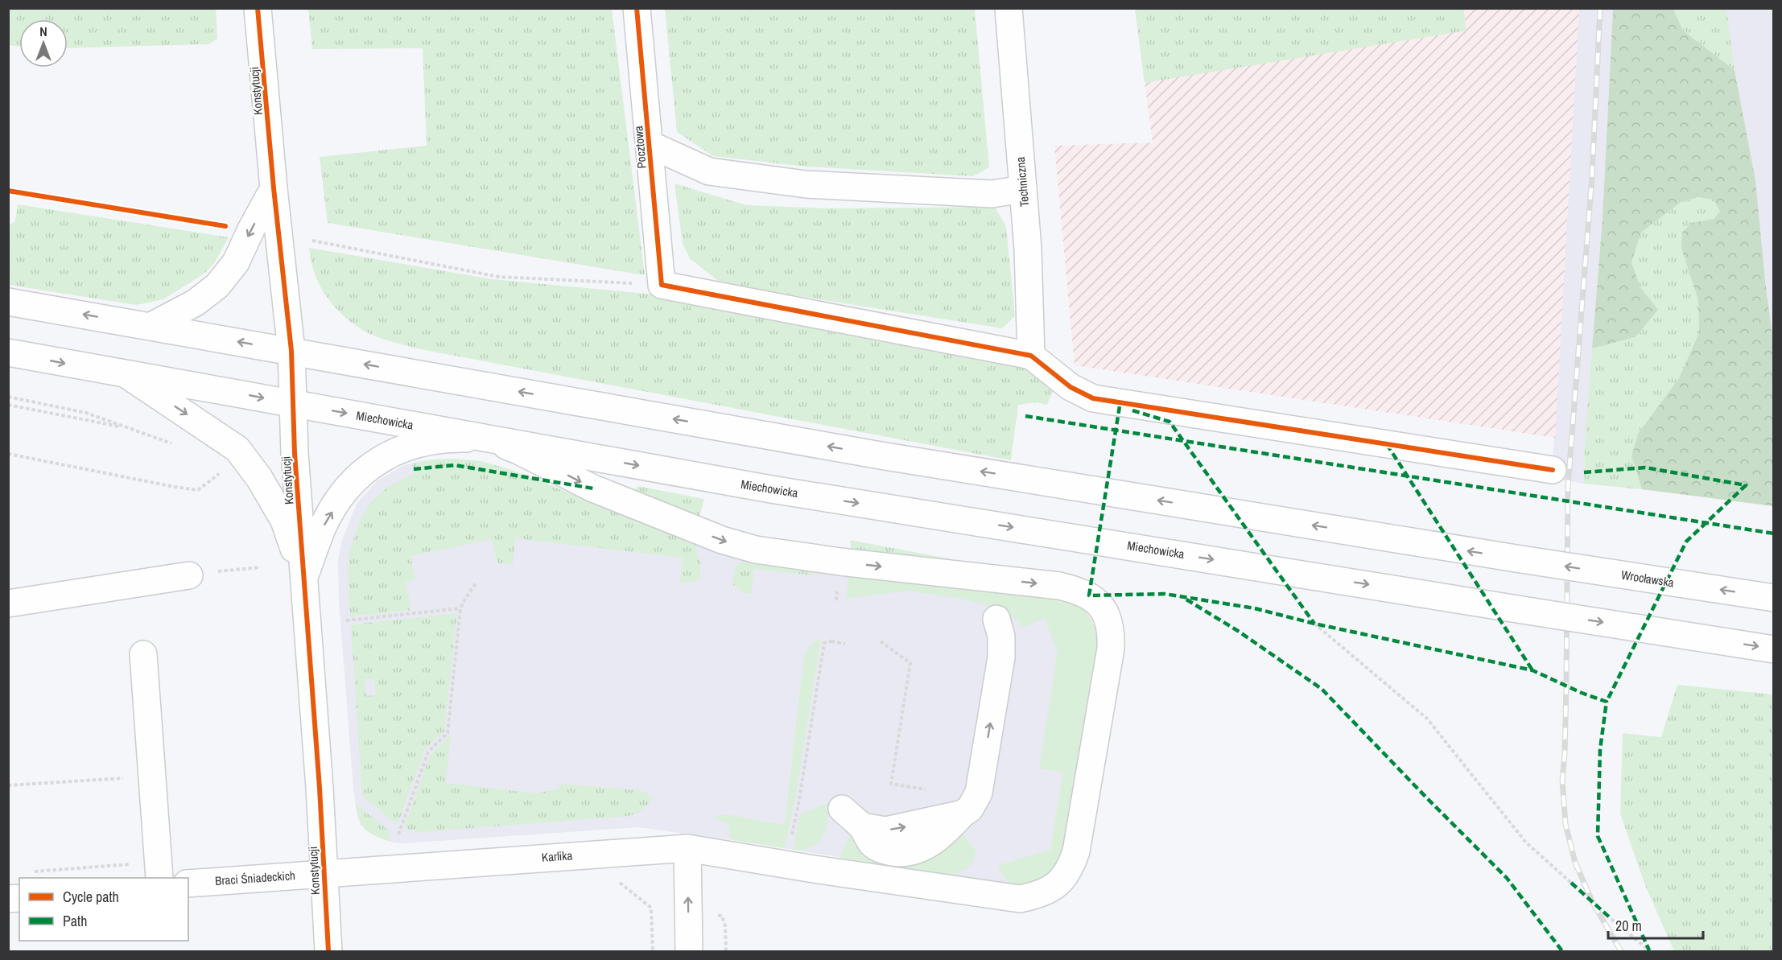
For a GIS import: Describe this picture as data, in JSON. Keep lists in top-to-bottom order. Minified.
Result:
{"streets":{"street":["Konstytucji","Pocztowa","Techniczna","Miechowicka","Wrocławska","Karlika","Braci Śniadeckich"]},"crossings":[["Konstytucji","Miechowicka"],["Konstytucji","Wrocławska"],["Konstytucji","Karlika"],["Konstytucji","Braci Śniadeckich"],["Miechowicka","Karlika"],["Karlika","Braci Śniadeckich"]],"legend":["Cycle path","Path"],"scale_bar":"20 m","north":"top"}
